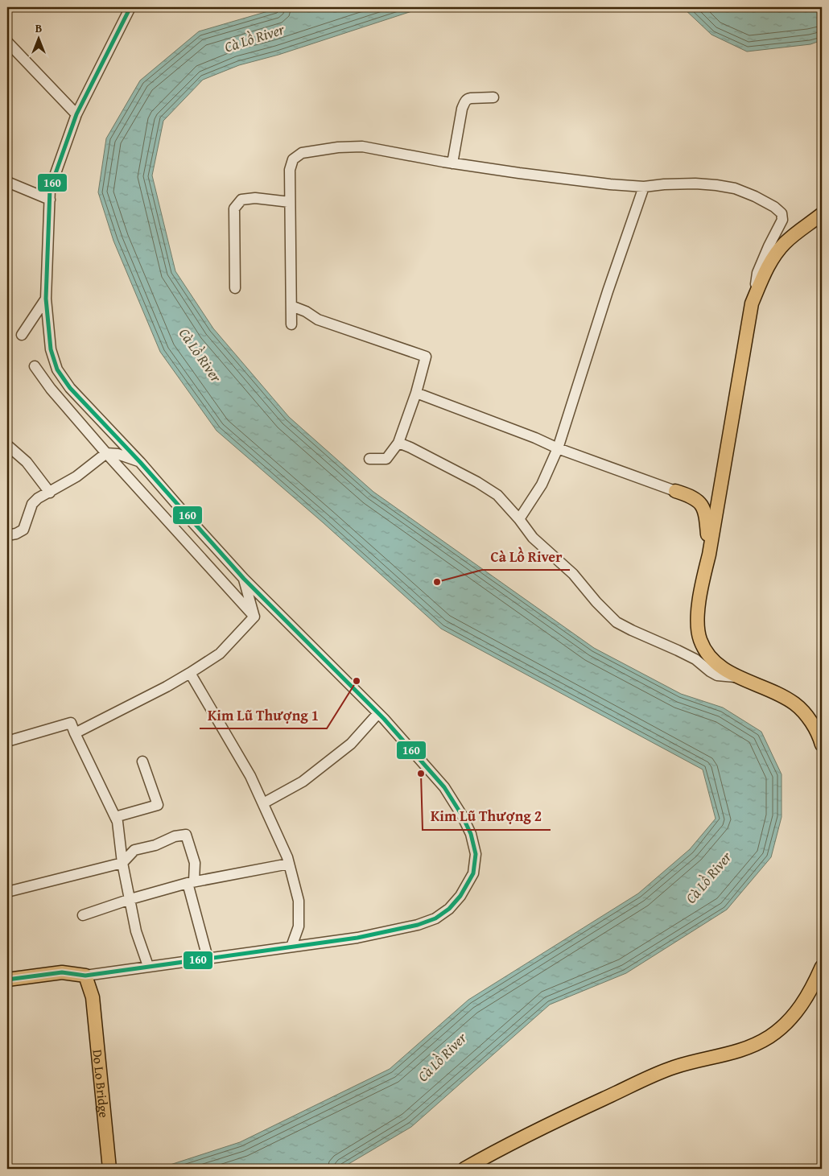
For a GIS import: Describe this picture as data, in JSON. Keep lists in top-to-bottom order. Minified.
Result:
{"streets":{"main road":["Do Lo Bridge"]},"water":["Cà Lồ River"],"places":["Cà Lồ River","Kim Lũ Thượng 1","Kim Lũ Thượng 2"],"lines":["transit line 160"],"north":"top"}
